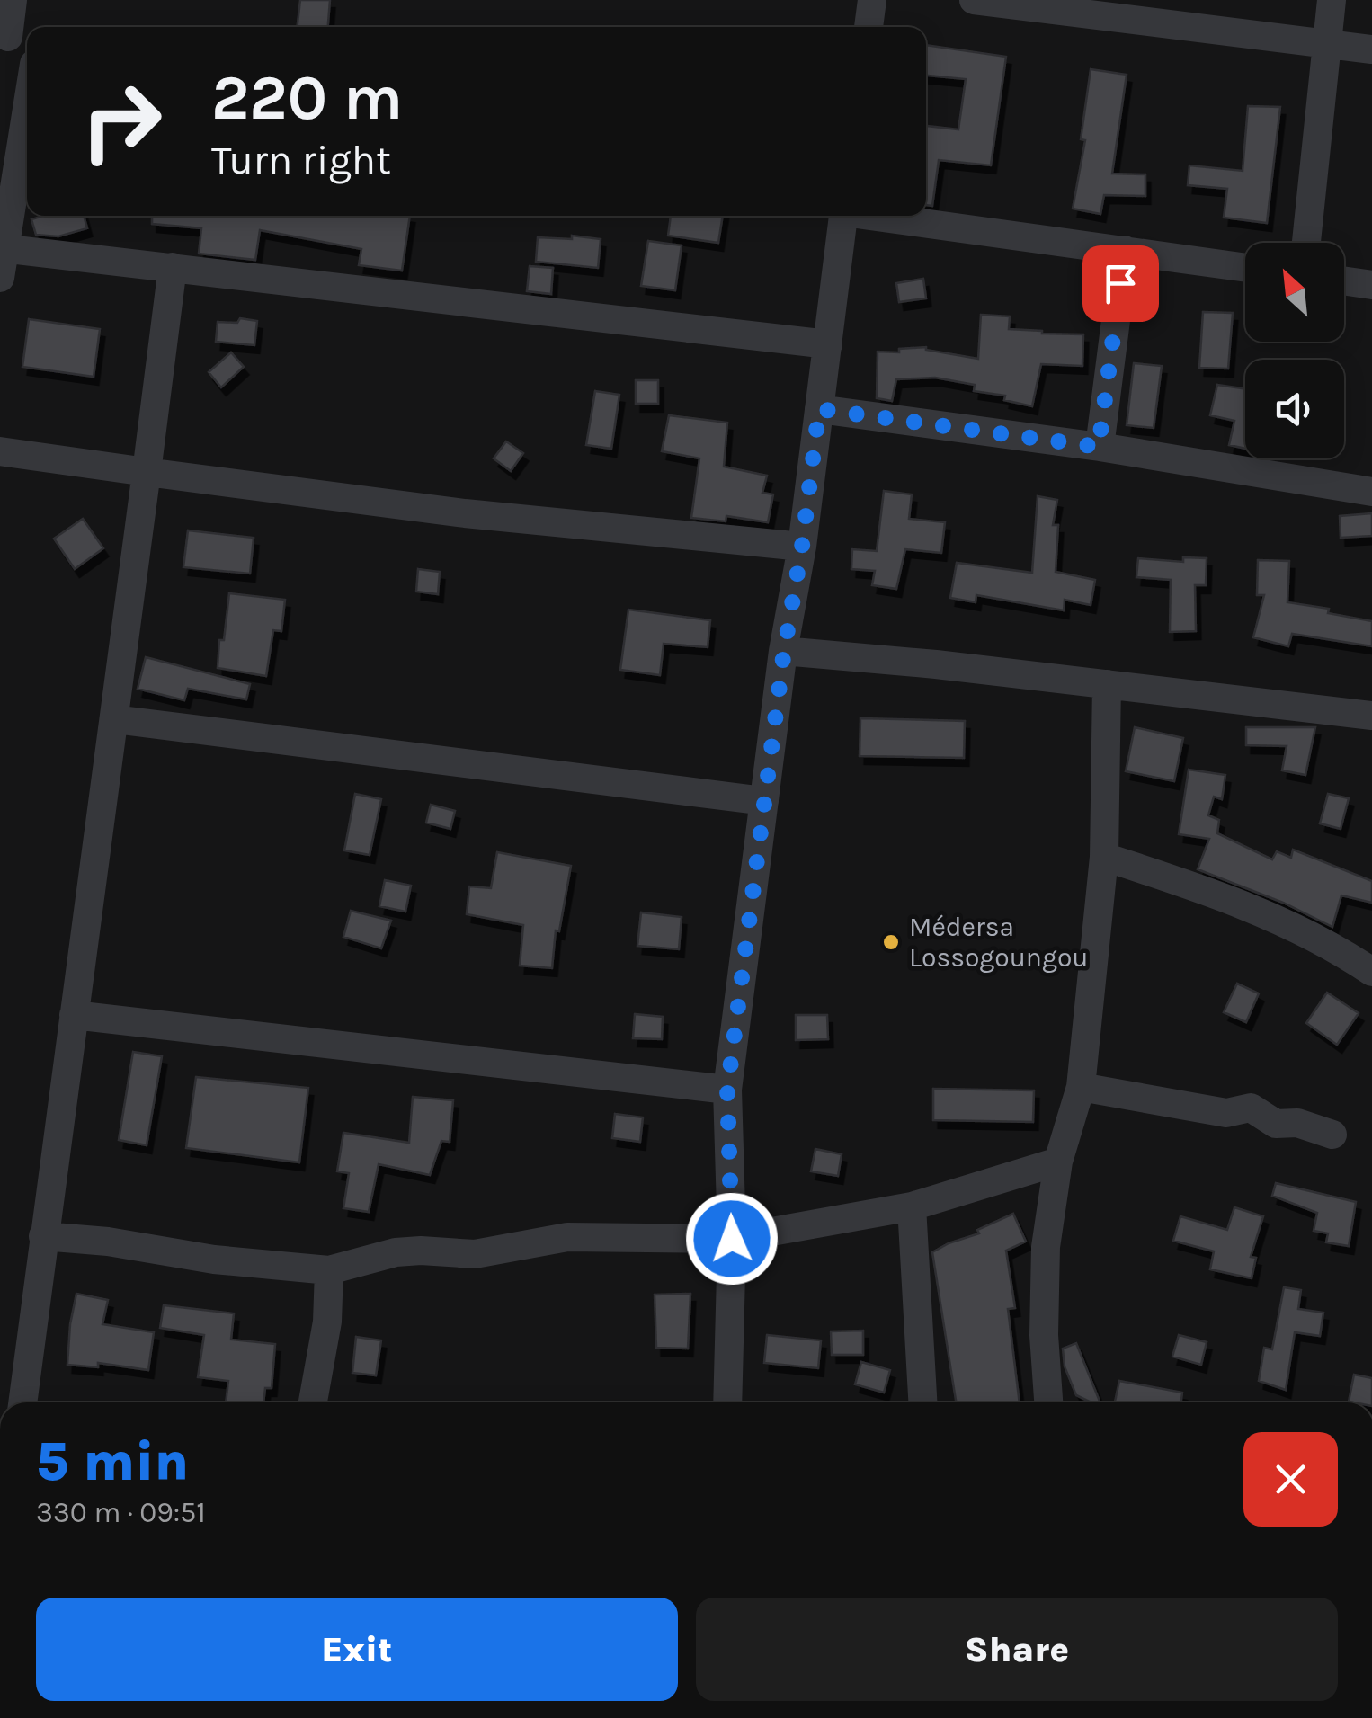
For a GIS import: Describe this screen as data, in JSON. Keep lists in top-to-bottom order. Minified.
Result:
{"places":["Médersa Lossogoungou"],"north":"top left","page":{"turn":["220 m","Turn right"],"heading":["5 min","330 m · 09:51"],"buttons":["Exit","Share"]}}
